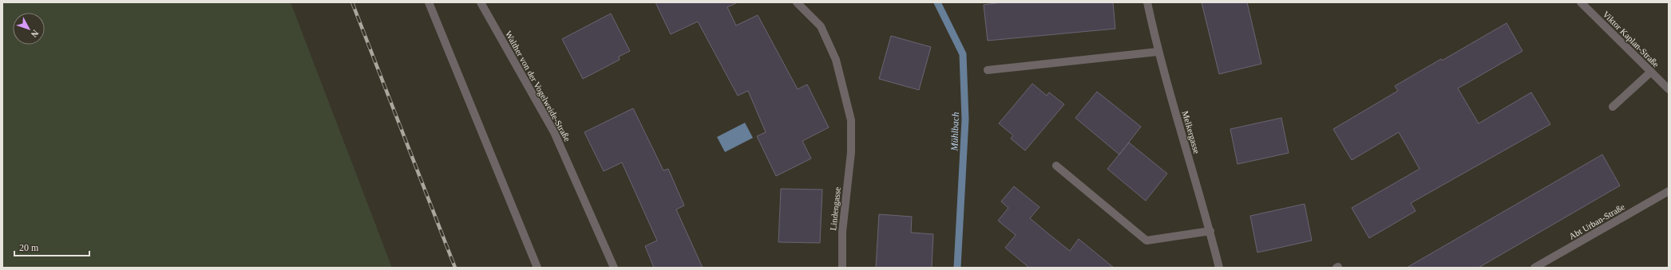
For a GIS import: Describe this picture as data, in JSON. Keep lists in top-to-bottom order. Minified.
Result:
{"streets":{"street":["Viktor Kaplan-Straße","Walther von der Vogelweide-Straße","Melkergasse","Lindengasse","Abt Urban-Straße"]},"water":["Mühlbach"],"scale_bar":"20 m","north":"bottom right"}
